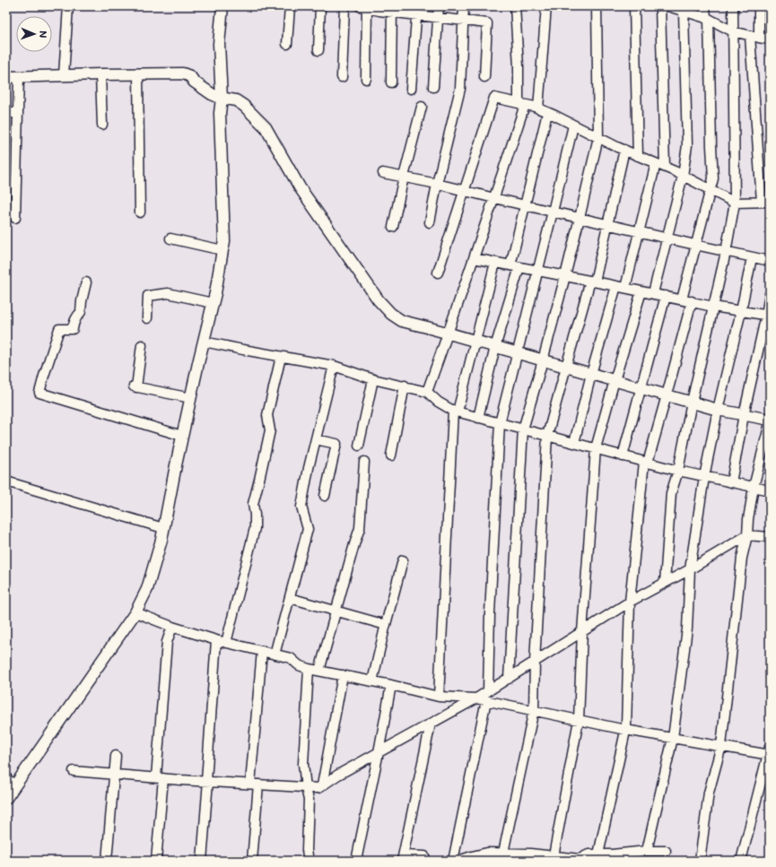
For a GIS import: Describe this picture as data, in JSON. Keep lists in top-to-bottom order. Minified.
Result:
{"north":"right"}
